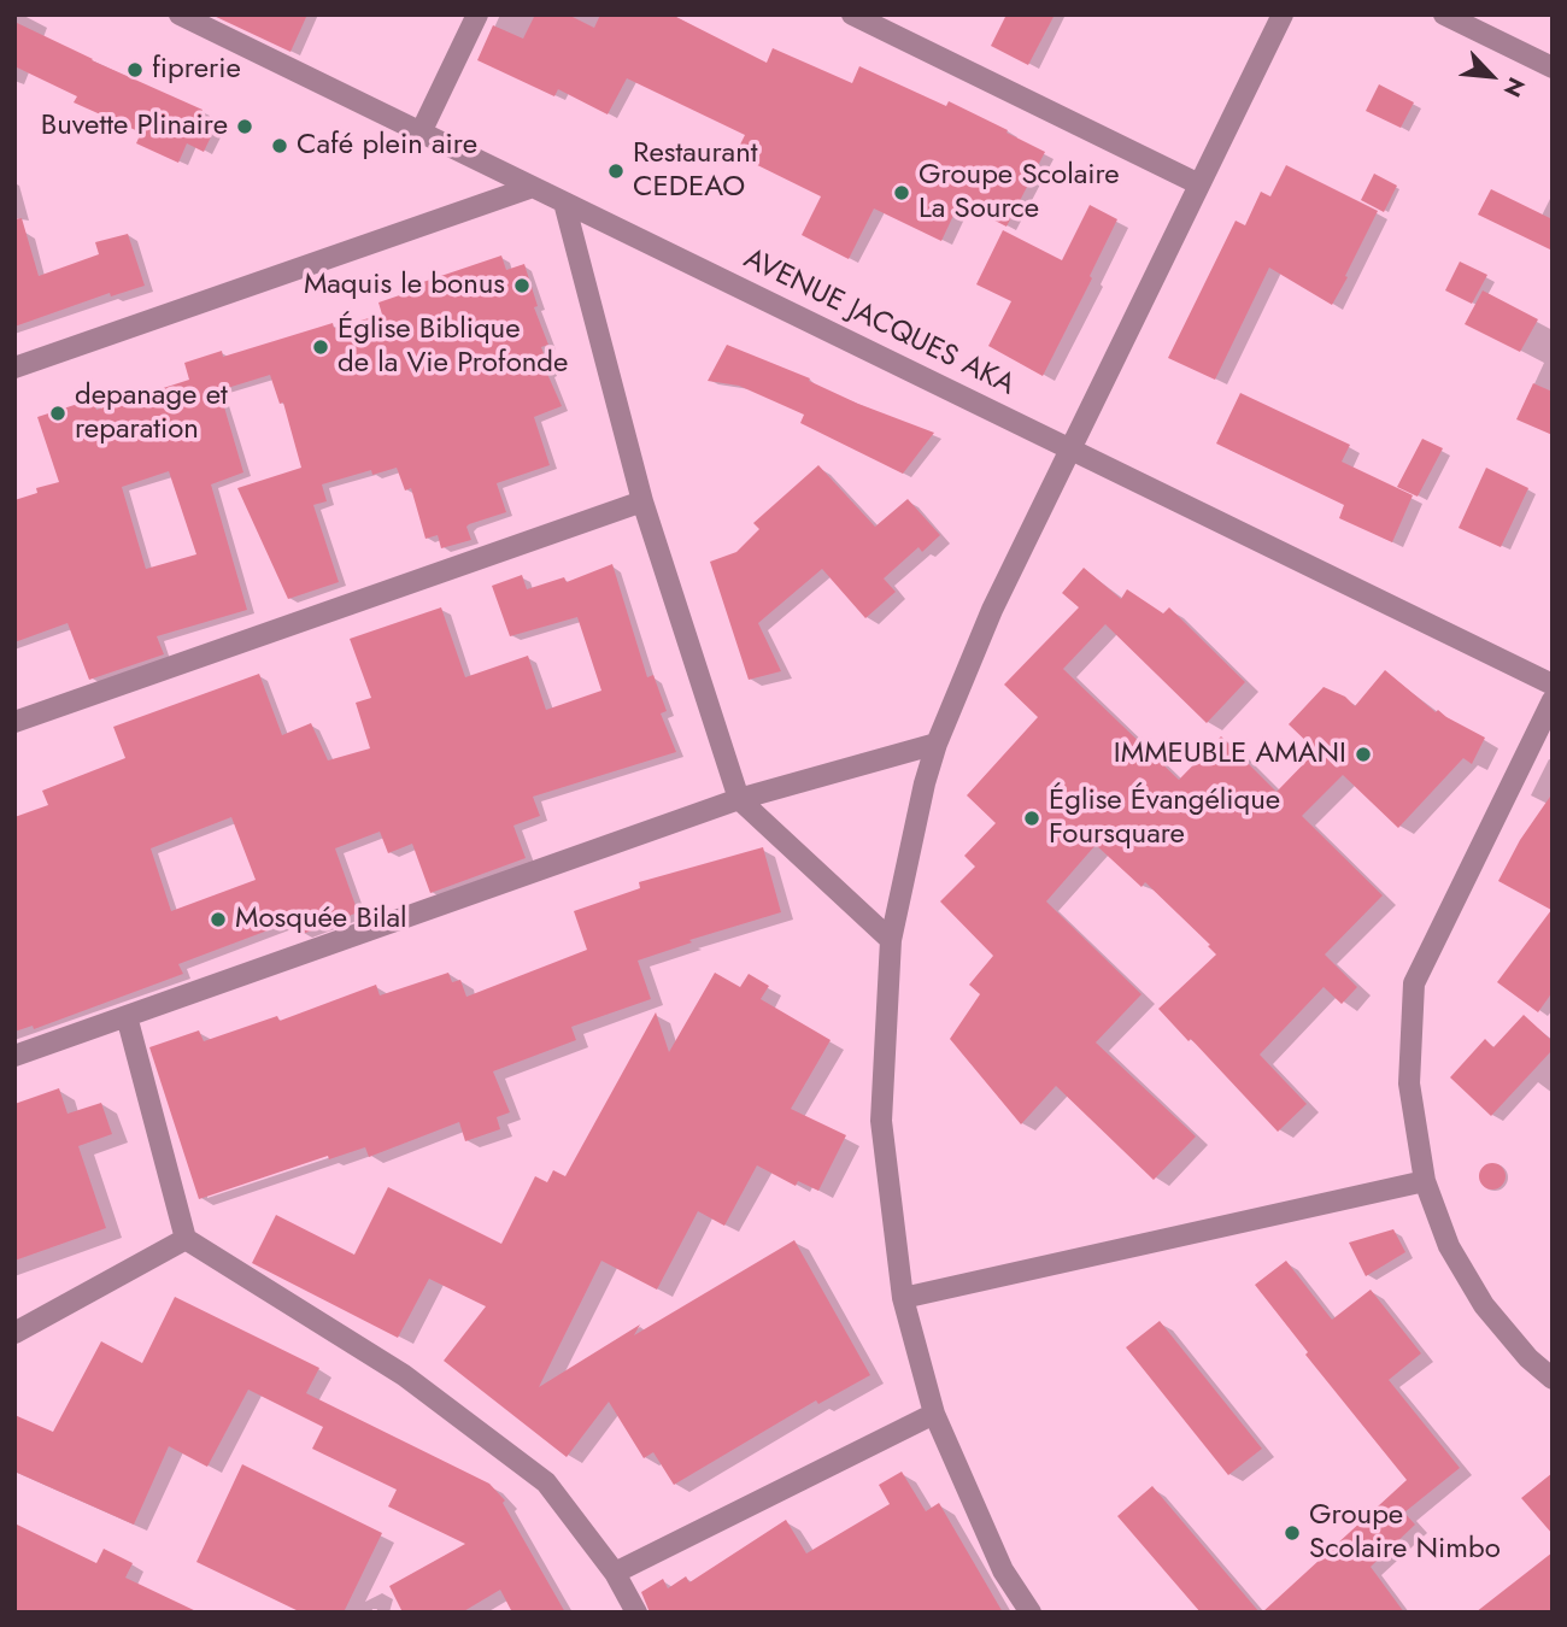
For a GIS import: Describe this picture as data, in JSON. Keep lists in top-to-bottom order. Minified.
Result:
{"streets":{"street":["AVENUE JACQUES AKA"]},"places":["fiprerie","Buvette Plinaire","Café plein aire","Restaurant CEDEAO","Groupe Scolaire La Source","Maquis le bonus","Église Biblique de la Vie Profonde","depanage et reparation","IMMEUBLE AMANI","Église Évangélique Foursquare","Mosquée Bilal","Groupe Scolaire Nimbo"],"north":"bottom right"}
